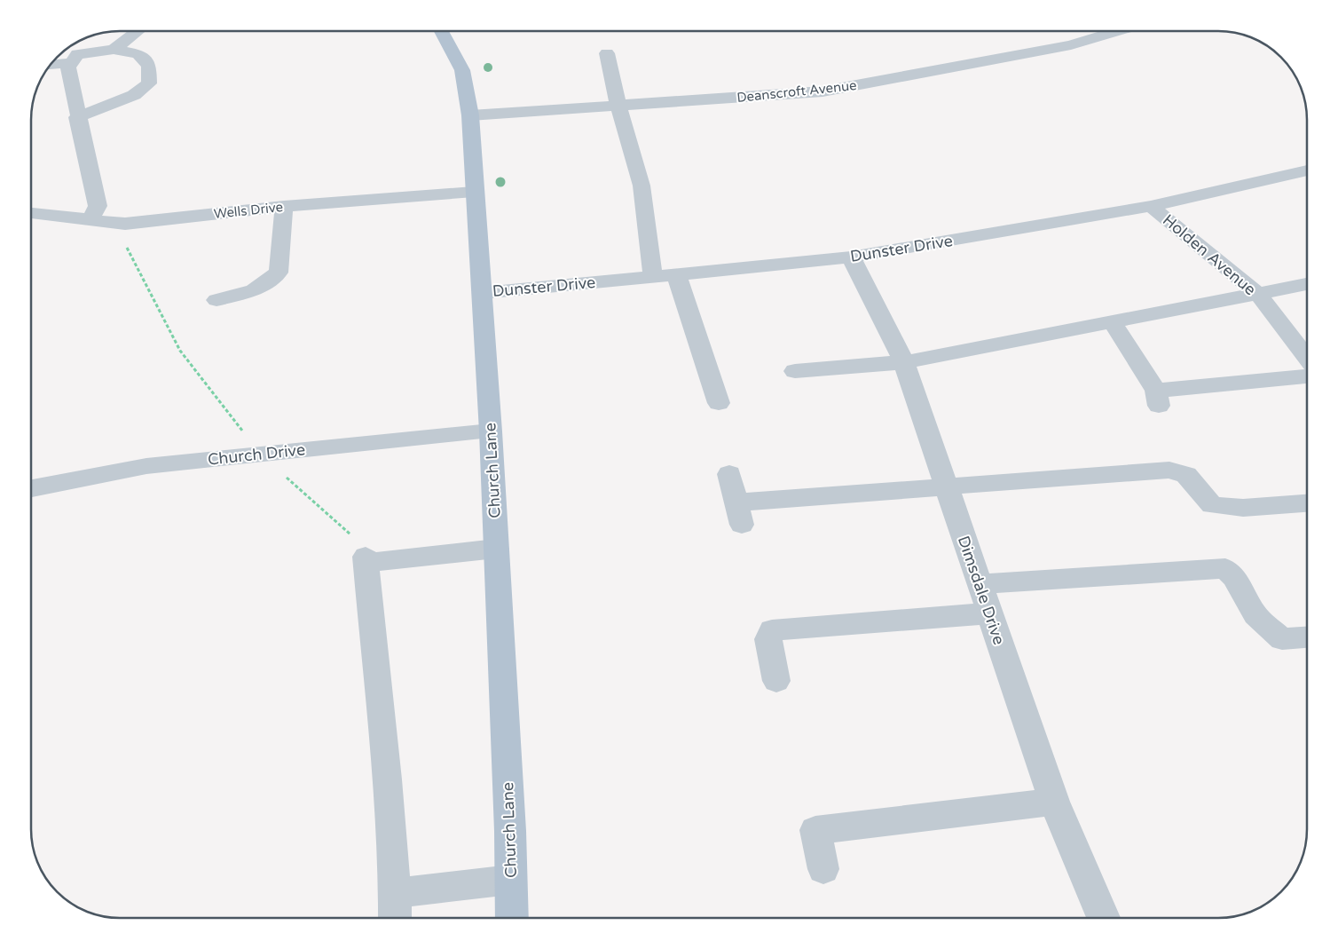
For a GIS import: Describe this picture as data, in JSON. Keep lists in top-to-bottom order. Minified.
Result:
{"streets":{"main road":["Church Lane"],"street":["Deanscroft Avenue","Wells Drive","Dunster Drive","Holden Avenue","Church Drive","Dimsdale Drive"]},"crossings":[["Deanscroft Avenue","Church Lane"],["Wells Drive","Church Lane"],["Dunster Drive","Holden Avenue"],["Dunster Drive","Church Lane"],["Dunster Drive","Dimsdale Drive"],["Church Drive","Church Lane"]]}
